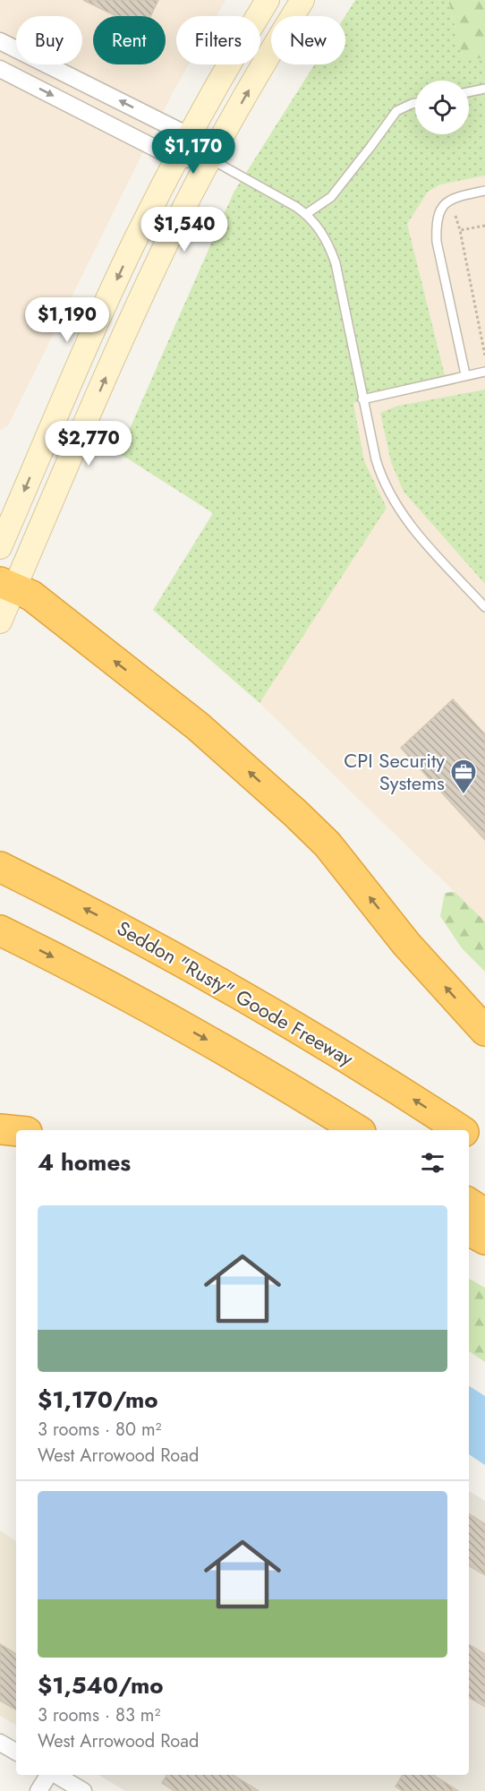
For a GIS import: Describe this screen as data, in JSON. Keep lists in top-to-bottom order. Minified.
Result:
{"streets":{"highway":["Seddon \"Rusty\" Goode Freeway"]},"places":{"office":["CPI Security Systems"]},"page":{"chip":["Buy","Rent","Filters","New"],"price":["$1,170","$1,540","$1,190","$2,770"],"heading":"4 homes","list":[{"name":"$1,170/mo","note":"3 rooms · 80 m² · West Arrowood Road"},{"name":"$1,540/mo","note":"3 rooms · 83 m² · West Arrowood Road"}]}}
